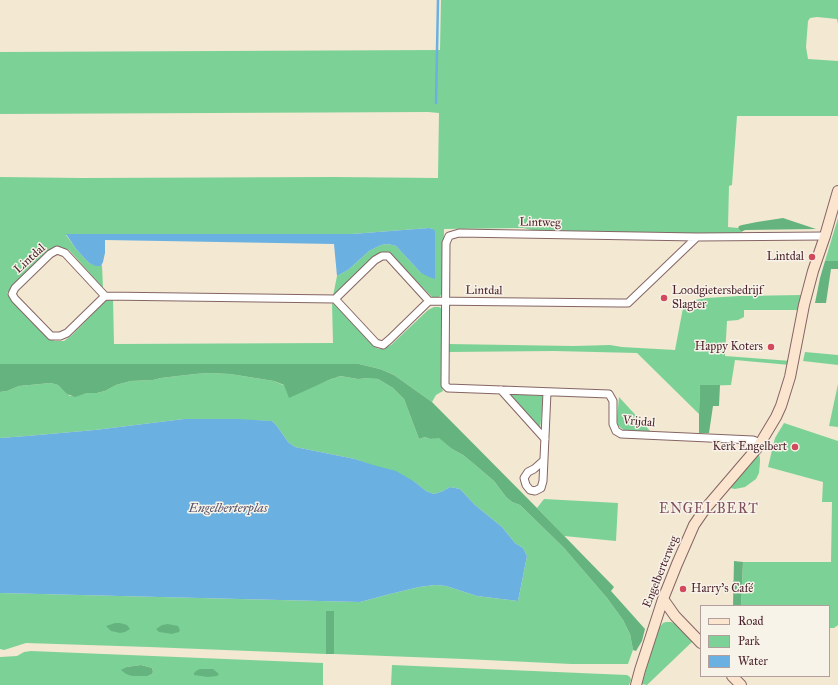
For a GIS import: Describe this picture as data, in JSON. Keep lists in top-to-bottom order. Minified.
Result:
{"streets":{"street":["Lintweg","Lintdal","Vrijdal","Engelberterweg"]},"crossings":[["Lintweg","Lintdal"],["Lintweg","Vrijdal"],["Lintdal","Vrijdal"],["Vrijdal","Engelberterweg"]],"districts":["ENGELBERT"],"water":["Engelberterplas"],"places":["Lintdal","Loodgietersbedrijf Slagter","Happy Koters","Kerk Engelbert","Harry's Café"],"legend":["Road","Park","Water"]}
